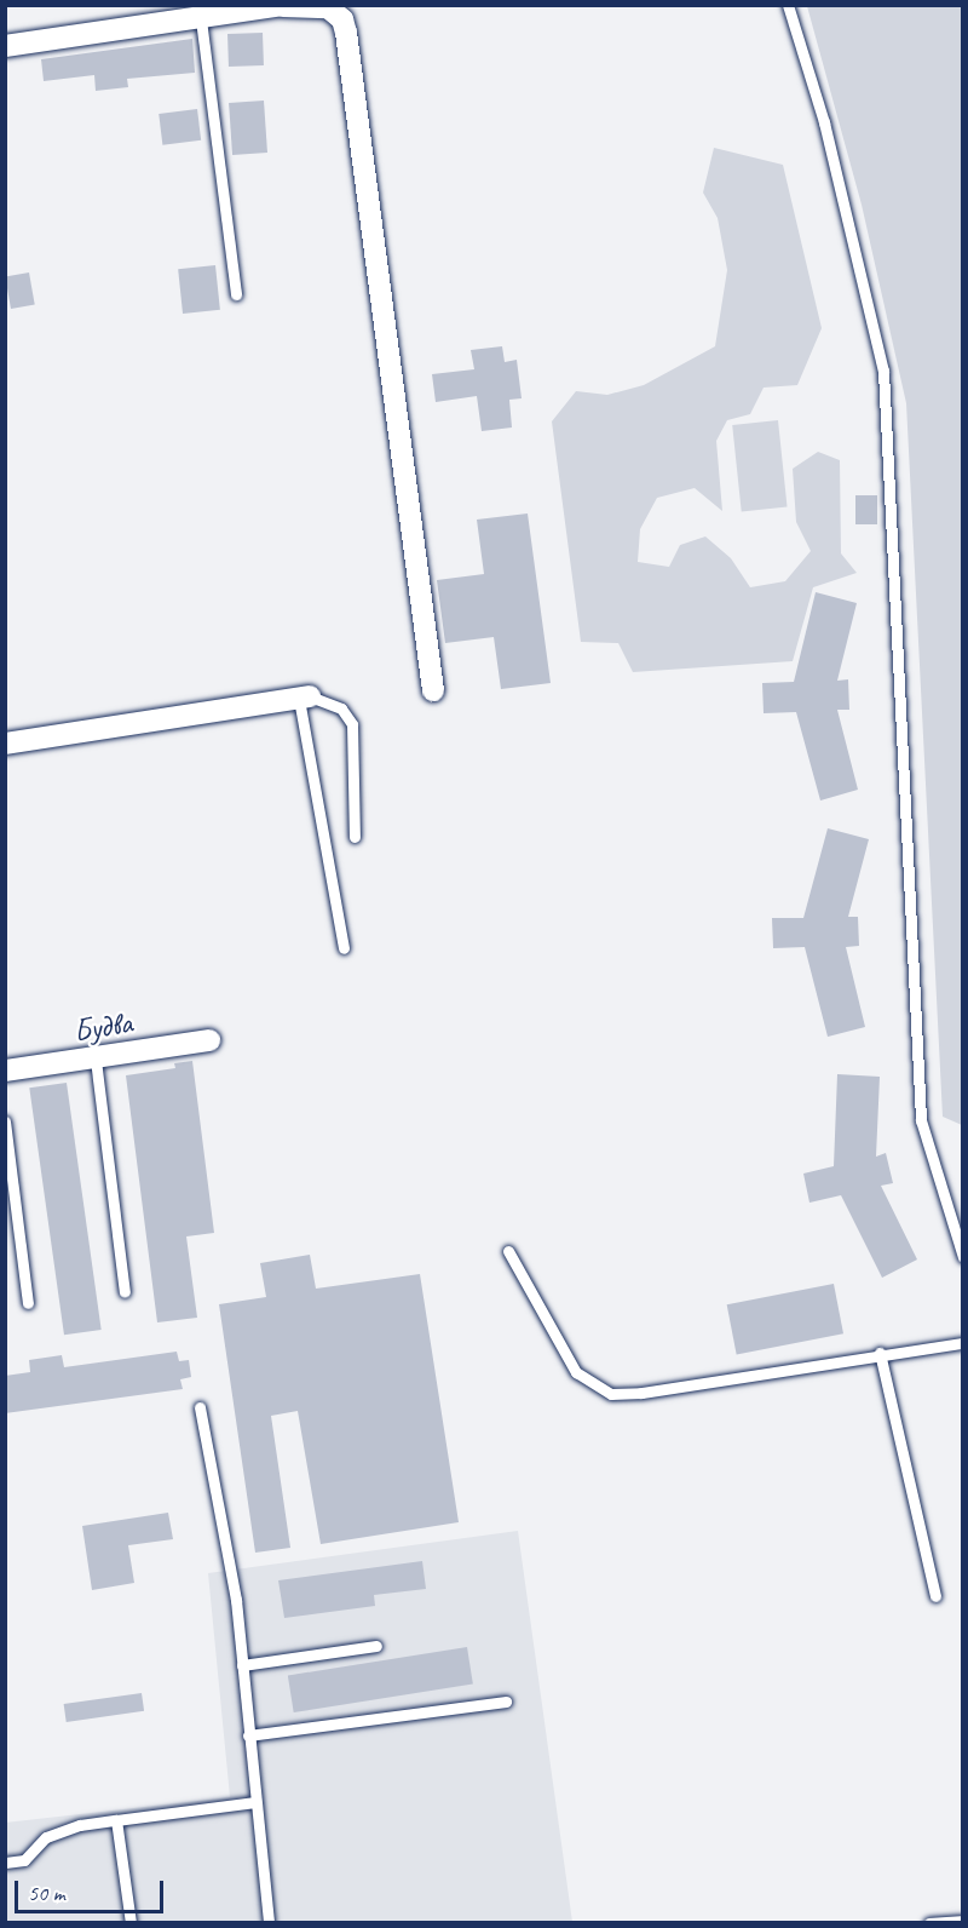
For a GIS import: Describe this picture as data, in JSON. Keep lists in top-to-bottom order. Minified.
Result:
{"streets":{"street":["Будва"]},"scale_bar":"50 m"}
